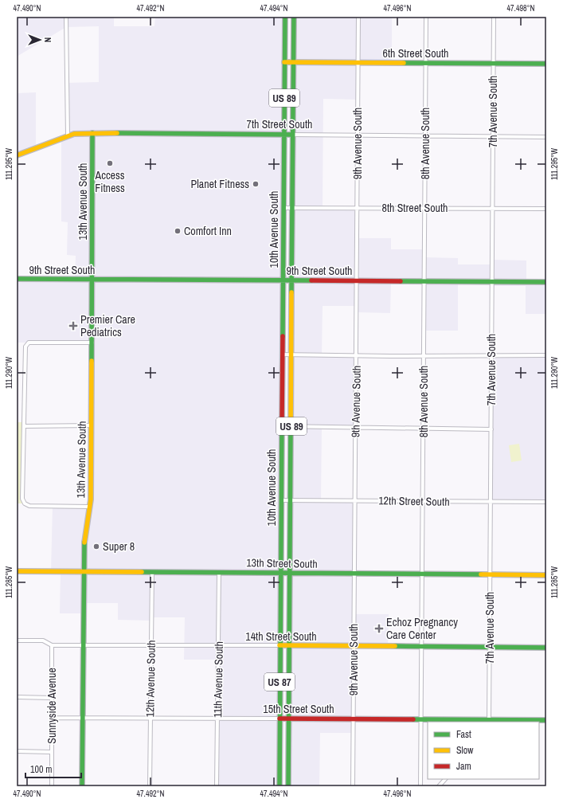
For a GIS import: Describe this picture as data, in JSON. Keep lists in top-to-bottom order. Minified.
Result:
{"streets":{"main road":["6th Street South","US 89","7th Street South","13th Avenue South","10th Avenue South","9th Street South","13th Street South","14th Street South","US 87","15th Street South"],"street":["7th Avenue South","9th Avenue South","8th Avenue South","8th Street South","12th Street South","12th Avenue South","11th Avenue South","Sunnyside Avenue"]},"crossings":[["6th Street South","7th Avenue South"],["6th Street South","9th Avenue South"],["6th Street South","8th Avenue South"],["6th Street South","10th Avenue South"],["7th Avenue South","7th Street South"],["7th Avenue South","8th Street South"],["7th Avenue South","9th Street South"],["7th Avenue South","12th Street South"],["7th Avenue South","13th Street South"],["7th Avenue South","14th Street South"],["7th Avenue South","15th Street South"],["7th Street South","9th Avenue South"],["7th Street South","8th Avenue South"],["7th Street South","13th Avenue South"],["7th Street South","10th Avenue South"],["9th Avenue South","8th Street South"],["9th Avenue South","9th Street South"],["9th Avenue South","12th Street South"],["9th Avenue South","13th Street South"],["9th Avenue South","14th Street South"],["9th Avenue South","15th Street South"],["8th Avenue South","8th Street South"],["8th Avenue South","9th Street South"],["8th Avenue South","12th Street South"],["8th Avenue South","13th Street South"],["8th Avenue South","14th Street South"],["8th Avenue South","15th Street South"],["13th Avenue South","9th Street South"],["13th Avenue South","13th Street South"],["13th Avenue South","14th Street South"],["13th Avenue South","15th Street South"],["8th Street South","10th Avenue South"],["10th Avenue South","9th Street South"],["10th Avenue South","12th Street South"],["10th Avenue South","13th Street South"],["10th Avenue South","14th Street South"],["10th Avenue South","15th Street South"],["13th Street South","12th Avenue South"],["13th Street South","11th Avenue South"],["14th Street South","12th Avenue South"],["14th Street South","11th Avenue South"],["14th Street South","Sunnyside Avenue"],["12th Avenue South","15th Street South"],["11th Avenue South","15th Street South"],["Sunnyside Avenue","15th Street South"]],"places":{"other":["Access Fitness","Planet Fitness","Comfort Inn","Super 8"],"health":["Premier Care Pediatrics","Echoz Pregnancy Care Center"]},"legend":["Fast","Slow","Jam"],"scale_bar":"100 m","north":"right","coordinates":["47.490°N","47.492°N","47.494°N","47.496°N","47.498°N","111.295°W","111.290°W","111.285°W"]}
